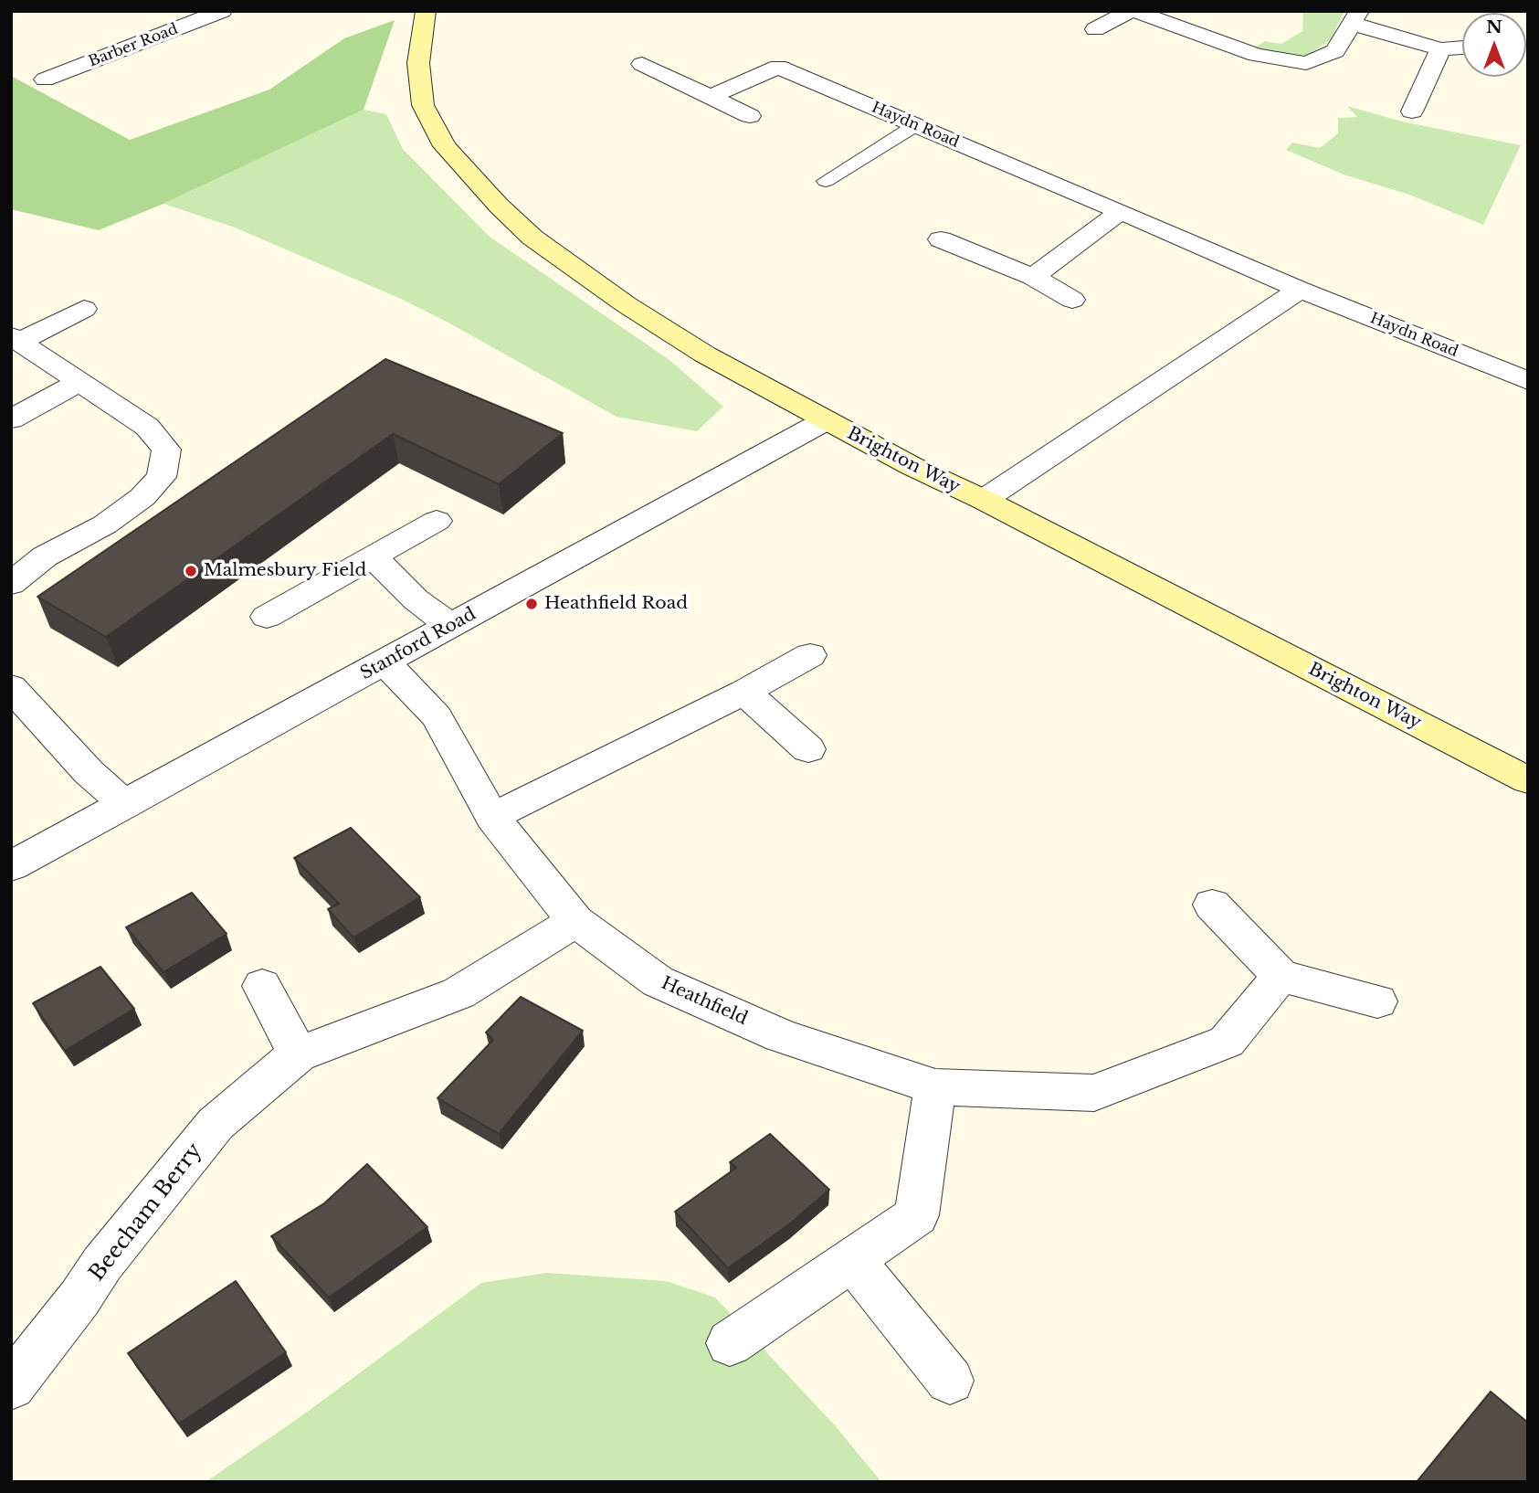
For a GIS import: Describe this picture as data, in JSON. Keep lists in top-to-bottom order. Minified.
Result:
{"streets":{"street":["Barber Road","Haydn Road","Brighton Way","Stanford Road","Heathfield","Beecham Berry"]},"crossings":[["Brighton Way","Stanford Road"],["Stanford Road","Heathfield"],["Heathfield","Beecham Berry"]],"places":["Malmesbury Field","Heathfield Road"],"north":"top"}
